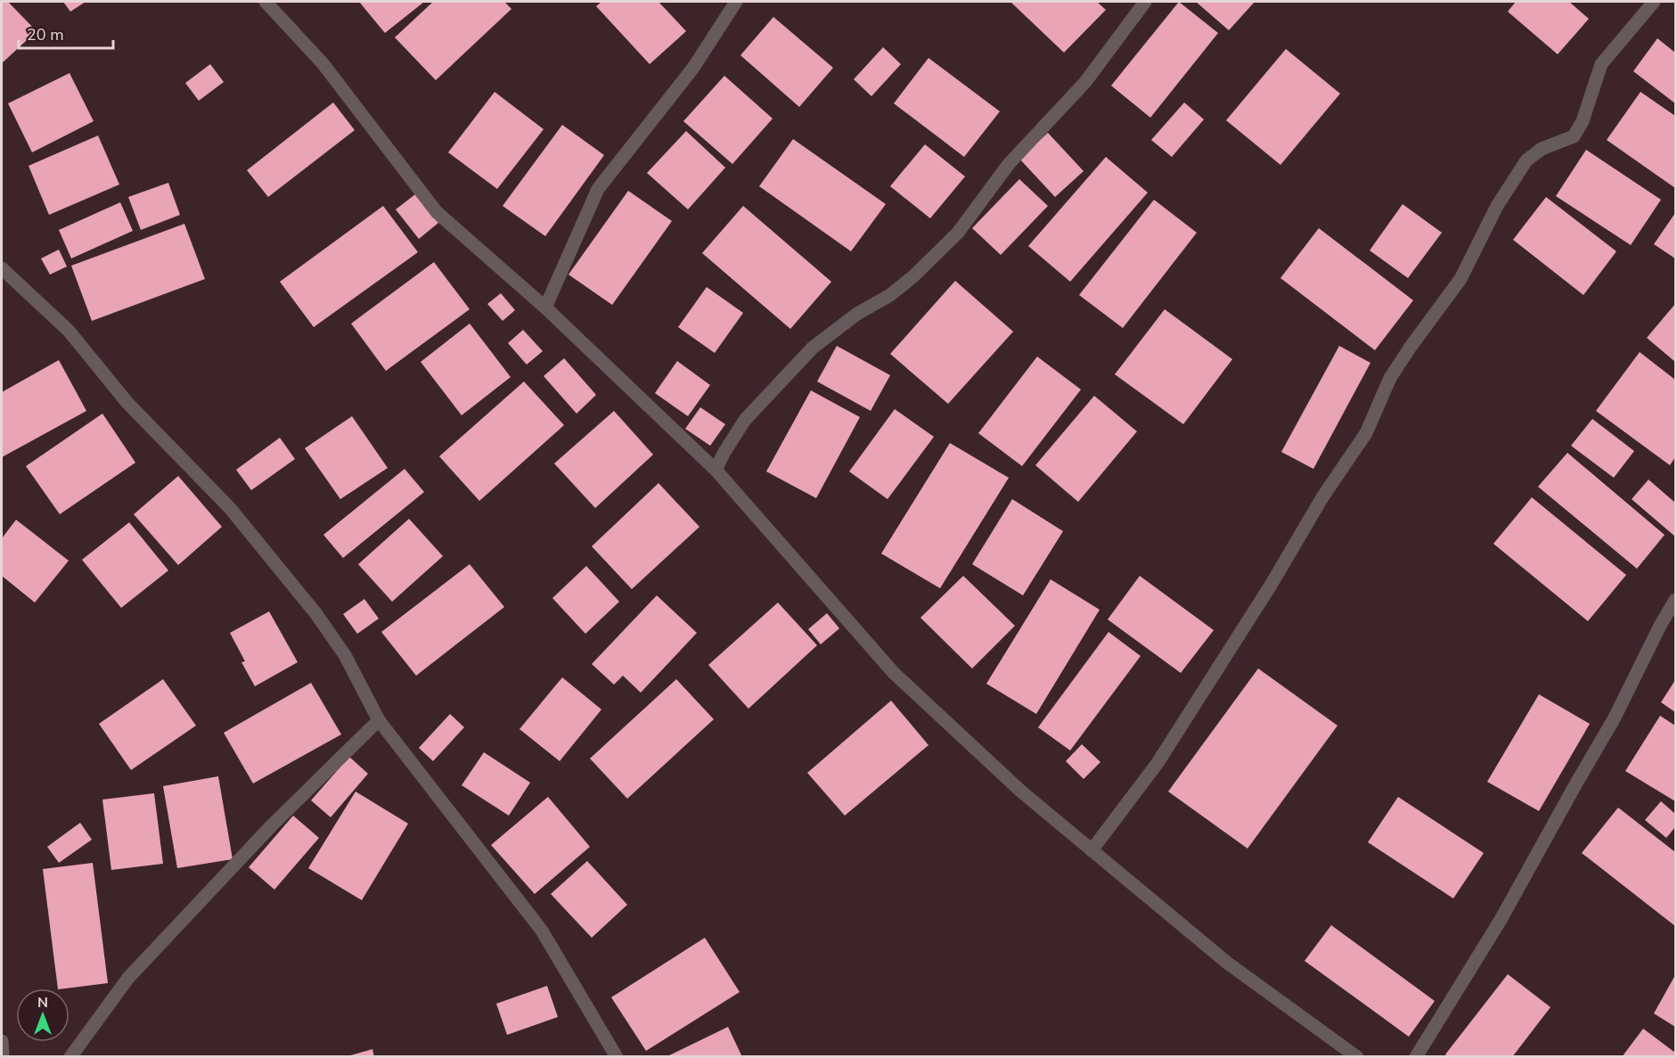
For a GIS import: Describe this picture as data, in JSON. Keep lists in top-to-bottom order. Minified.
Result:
{"scale_bar":"20 m","north":"top"}
